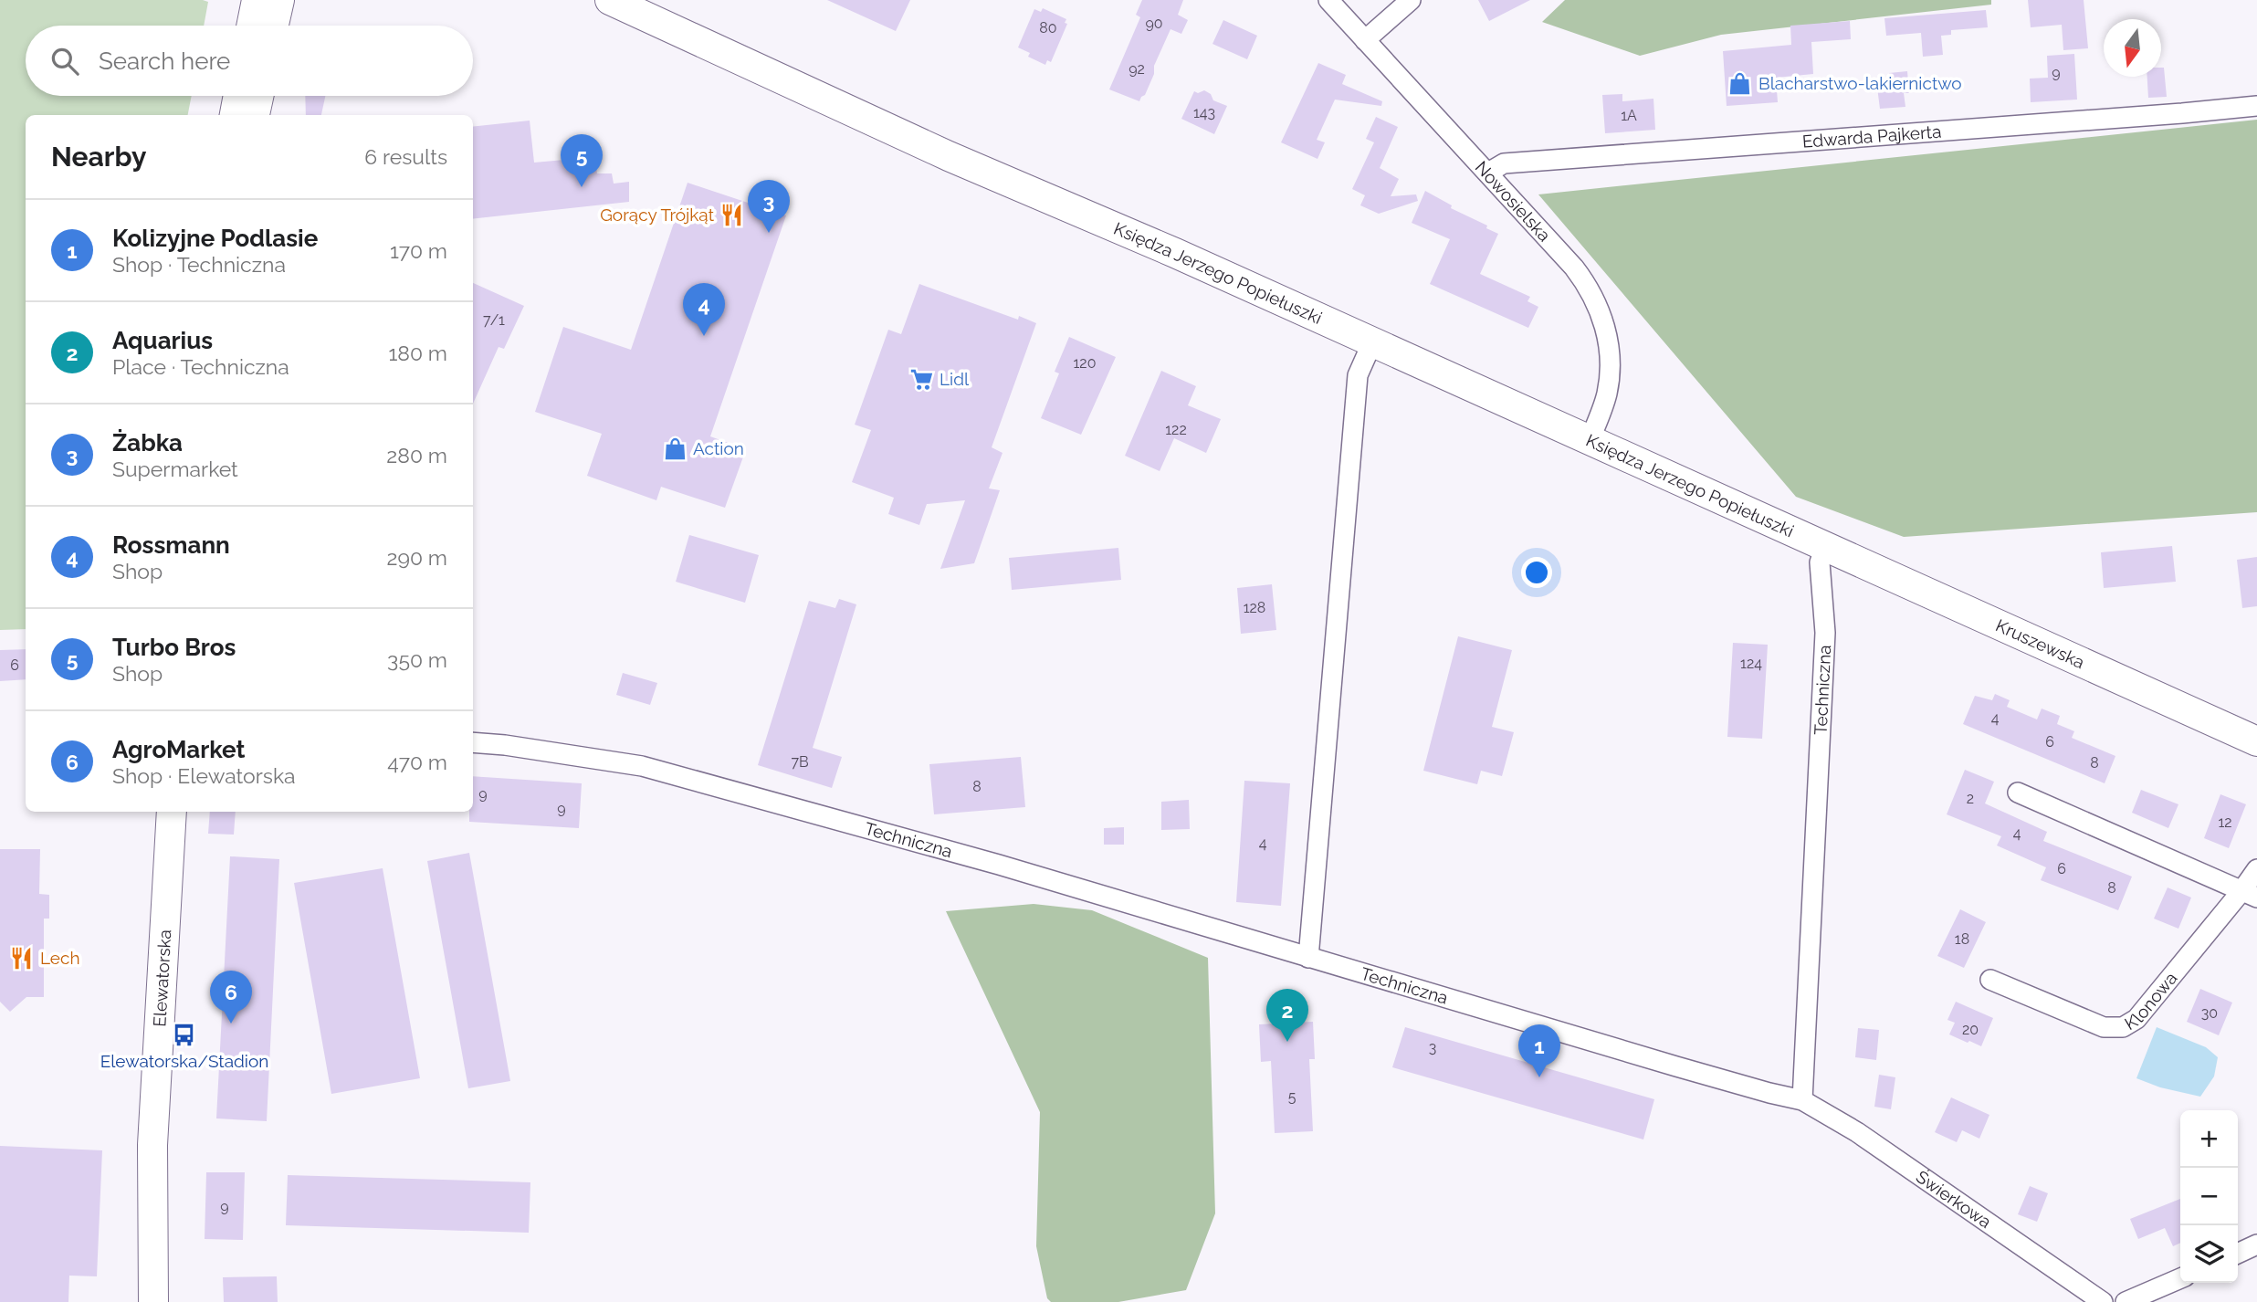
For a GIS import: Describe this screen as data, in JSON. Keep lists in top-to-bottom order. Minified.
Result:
{"streets":{"street":["Edwarda Pajkerta","Nowosielska","Księdza Jerzego Popiełuszki","Kruszewska","Techniczna","Elewatorska","Klonowa","Świerkowa"]},"crossings":[["Edwarda Pajkerta","Nowosielska"],["Nowosielska","Księdza Jerzego Popiełuszki"],["Księdza Jerzego Popiełuszki","Kruszewska"],["Księdza Jerzego Popiełuszki","Techniczna"],["Kruszewska","Techniczna"],["Techniczna","Świerkowa"]],"places":{"shop":["Blacharstwo-lakiernictwo","Action"],"restaurant":["Gorący Trójkąt","Lech"],"supermarket":["Lidl"],"bus stop":["Elewatorska/Stadion"]},"house_numbers":["90","80","92","9","143","1A","7/1","120","122","128","124","6","4","6","7B","8","8","9","2","9","12","4","4","6","8","18","30","20","3","5","9"],"north":"bottom","page":{"search":"Search here","heading":["Nearby","6 results"],"pins":["5","3","4","6","2","1"],"list":[{"mark":"1","name":"Kolizyjne Podlasie","note":"Shop · Techniczna","value":"170 m"},{"mark":"2","name":"Aquarius","note":"Place · Techniczna","value":"180 m"},{"mark":"3","name":"Żabka","note":"Supermarket","value":"280 m"},{"mark":"4","name":"Rossmann","note":"Shop","value":"290 m"},{"mark":"5","name":"Turbo Bros","note":"Shop","value":"350 m"},{"mark":"6","name":"AgroMarket","note":"Shop · Elewatorska","value":"470 m"}],"map_buttons":["+","−"]}}
